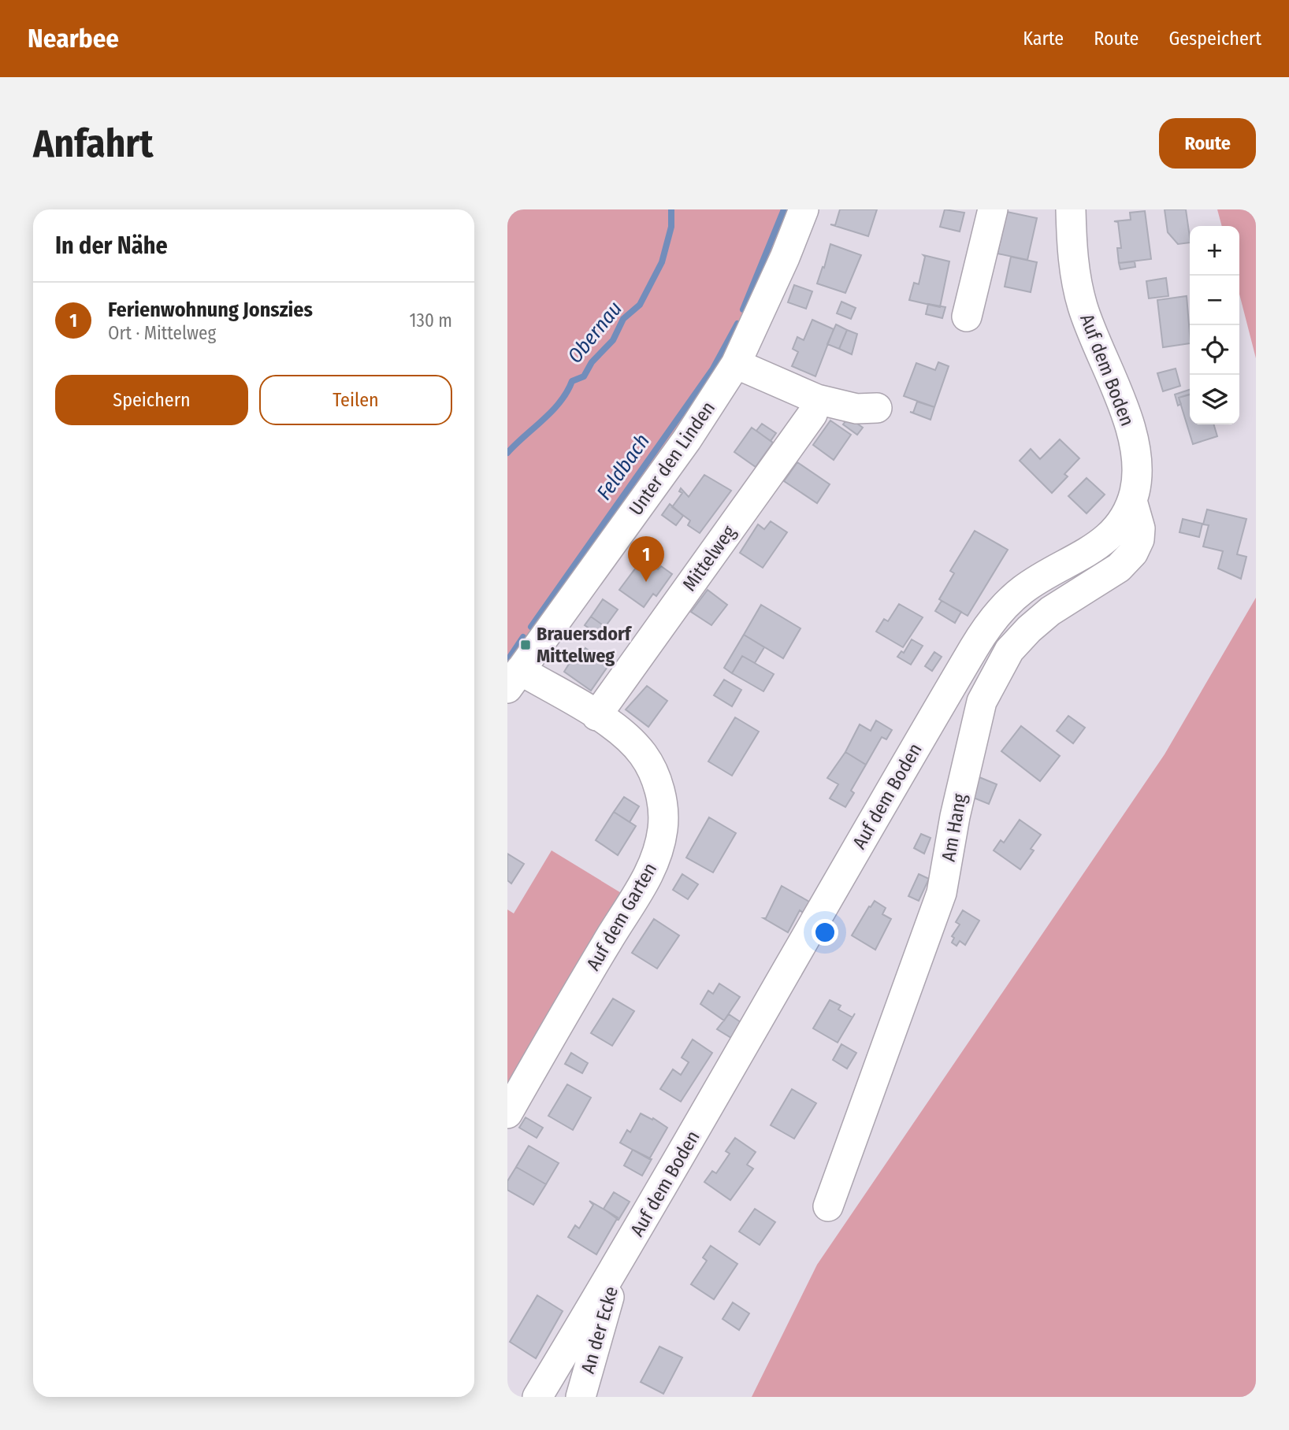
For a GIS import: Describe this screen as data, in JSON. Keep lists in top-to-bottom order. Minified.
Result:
{"streets":{"street":["Auf dem Boden","Unter den Linden","Mittelweg","Am Hang","Auf dem Garten","An der Ecke"]},"crossings":[["Auf dem Boden","Am Hang"],["Auf dem Boden","An der Ecke"],["Unter den Linden","Auf dem Garten"],["Mittelweg","Auf dem Garten"]],"water":["Obernau","Feldbach"],"places":{"transit":["Brauersdorf Mittelweg"]},"page":{"header":"Nearbee","nav":["Karte","Route","Gespeichert"],"buttons":["Route",["Speichern","Teilen"]],"title":"Anfahrt","heading":"In der Nähe","map_buttons":["+","−"],"list":[{"mark":"1","name":"Ferienwohnung Jonszies","note":"Ort · Mittelweg","value":"130 m"}],"pins":"1"}}
